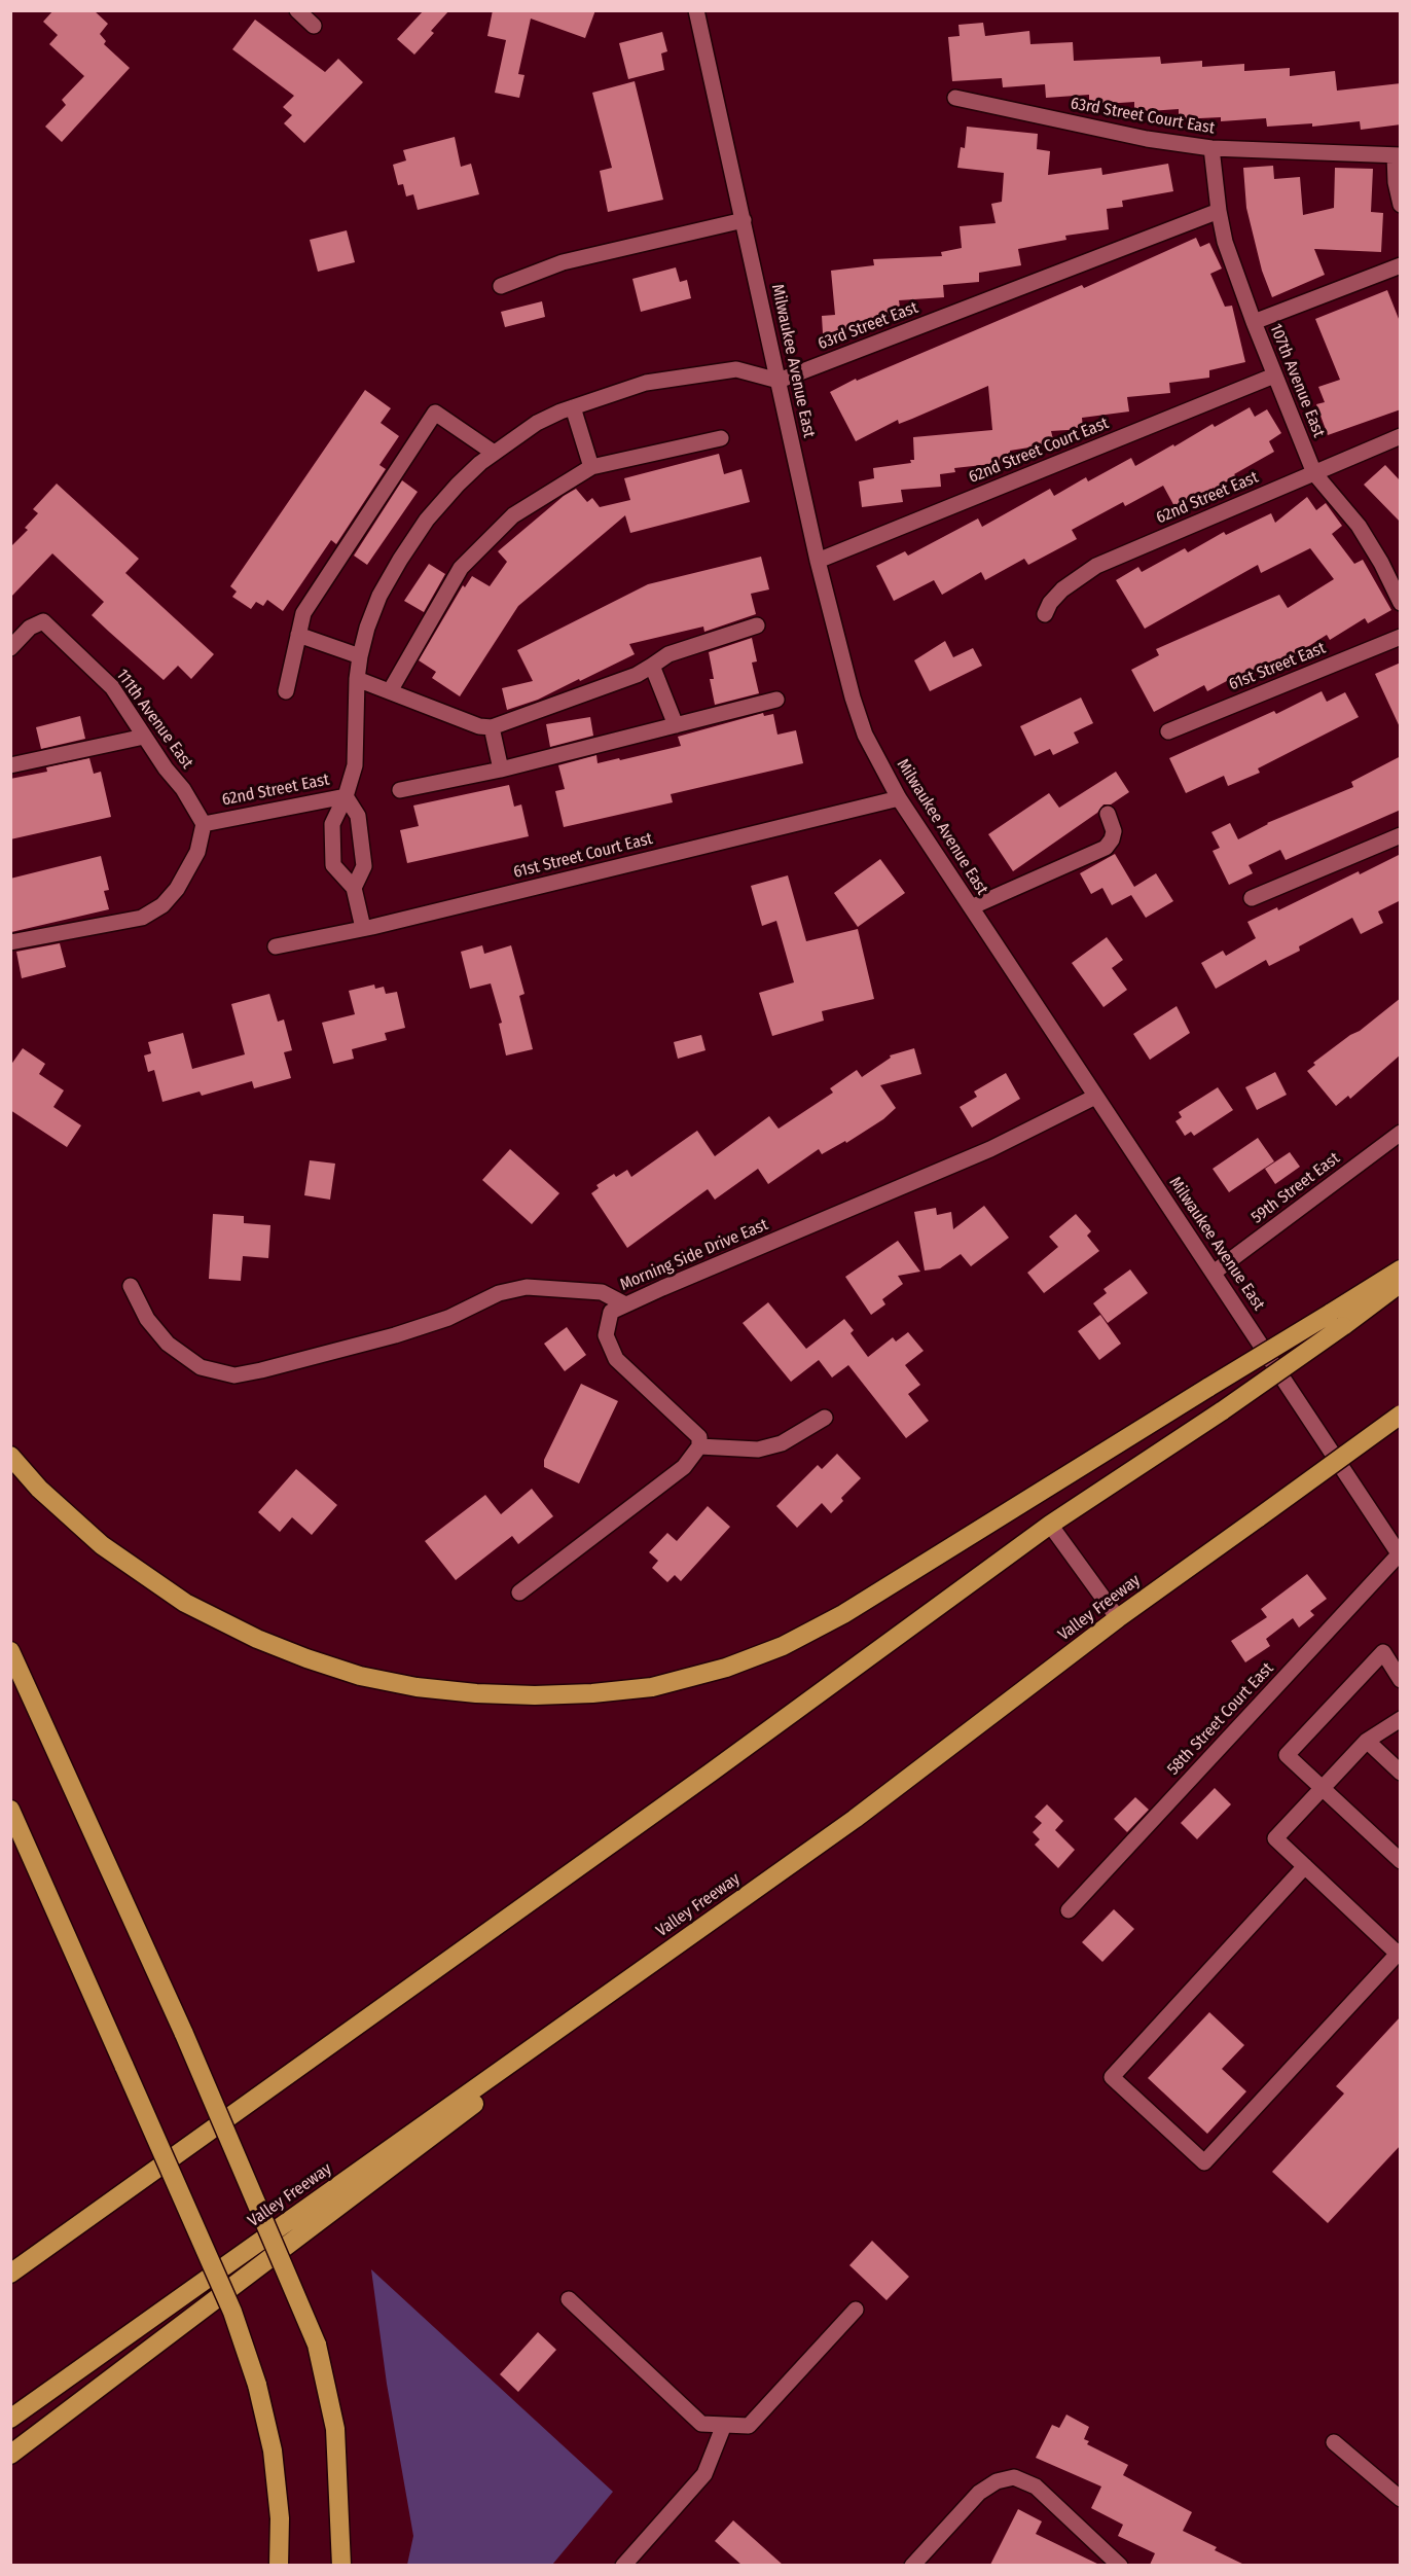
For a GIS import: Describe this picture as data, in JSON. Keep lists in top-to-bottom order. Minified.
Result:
{"streets":{"highway":["Valley Freeway"],"street":["63rd Street Court East","63rd Street East","Milwaukee Avenue East","107th Avenue East","62nd Street Court East","62nd Street East","61st Street East","111th Avenue East","61st Street Court East","59th Street East","Morning Side Drive East","58th Street Court East"]},"crossings":[["63rd Street Court East","107th Avenue East"],["63rd Street East","Milwaukee Avenue East"],["63rd Street East","107th Avenue East"],["Milwaukee Avenue East","62nd Street Court East"],["Milwaukee Avenue East","61st Street Court East"],["Milwaukee Avenue East","59th Street East"],["Milwaukee Avenue East","Morning Side Drive East"],["Milwaukee Avenue East","58th Street Court East"],["107th Avenue East","62nd Street Court East"],["107th Avenue East","62nd Street East"],["62nd Street East","111th Avenue East"]]}
